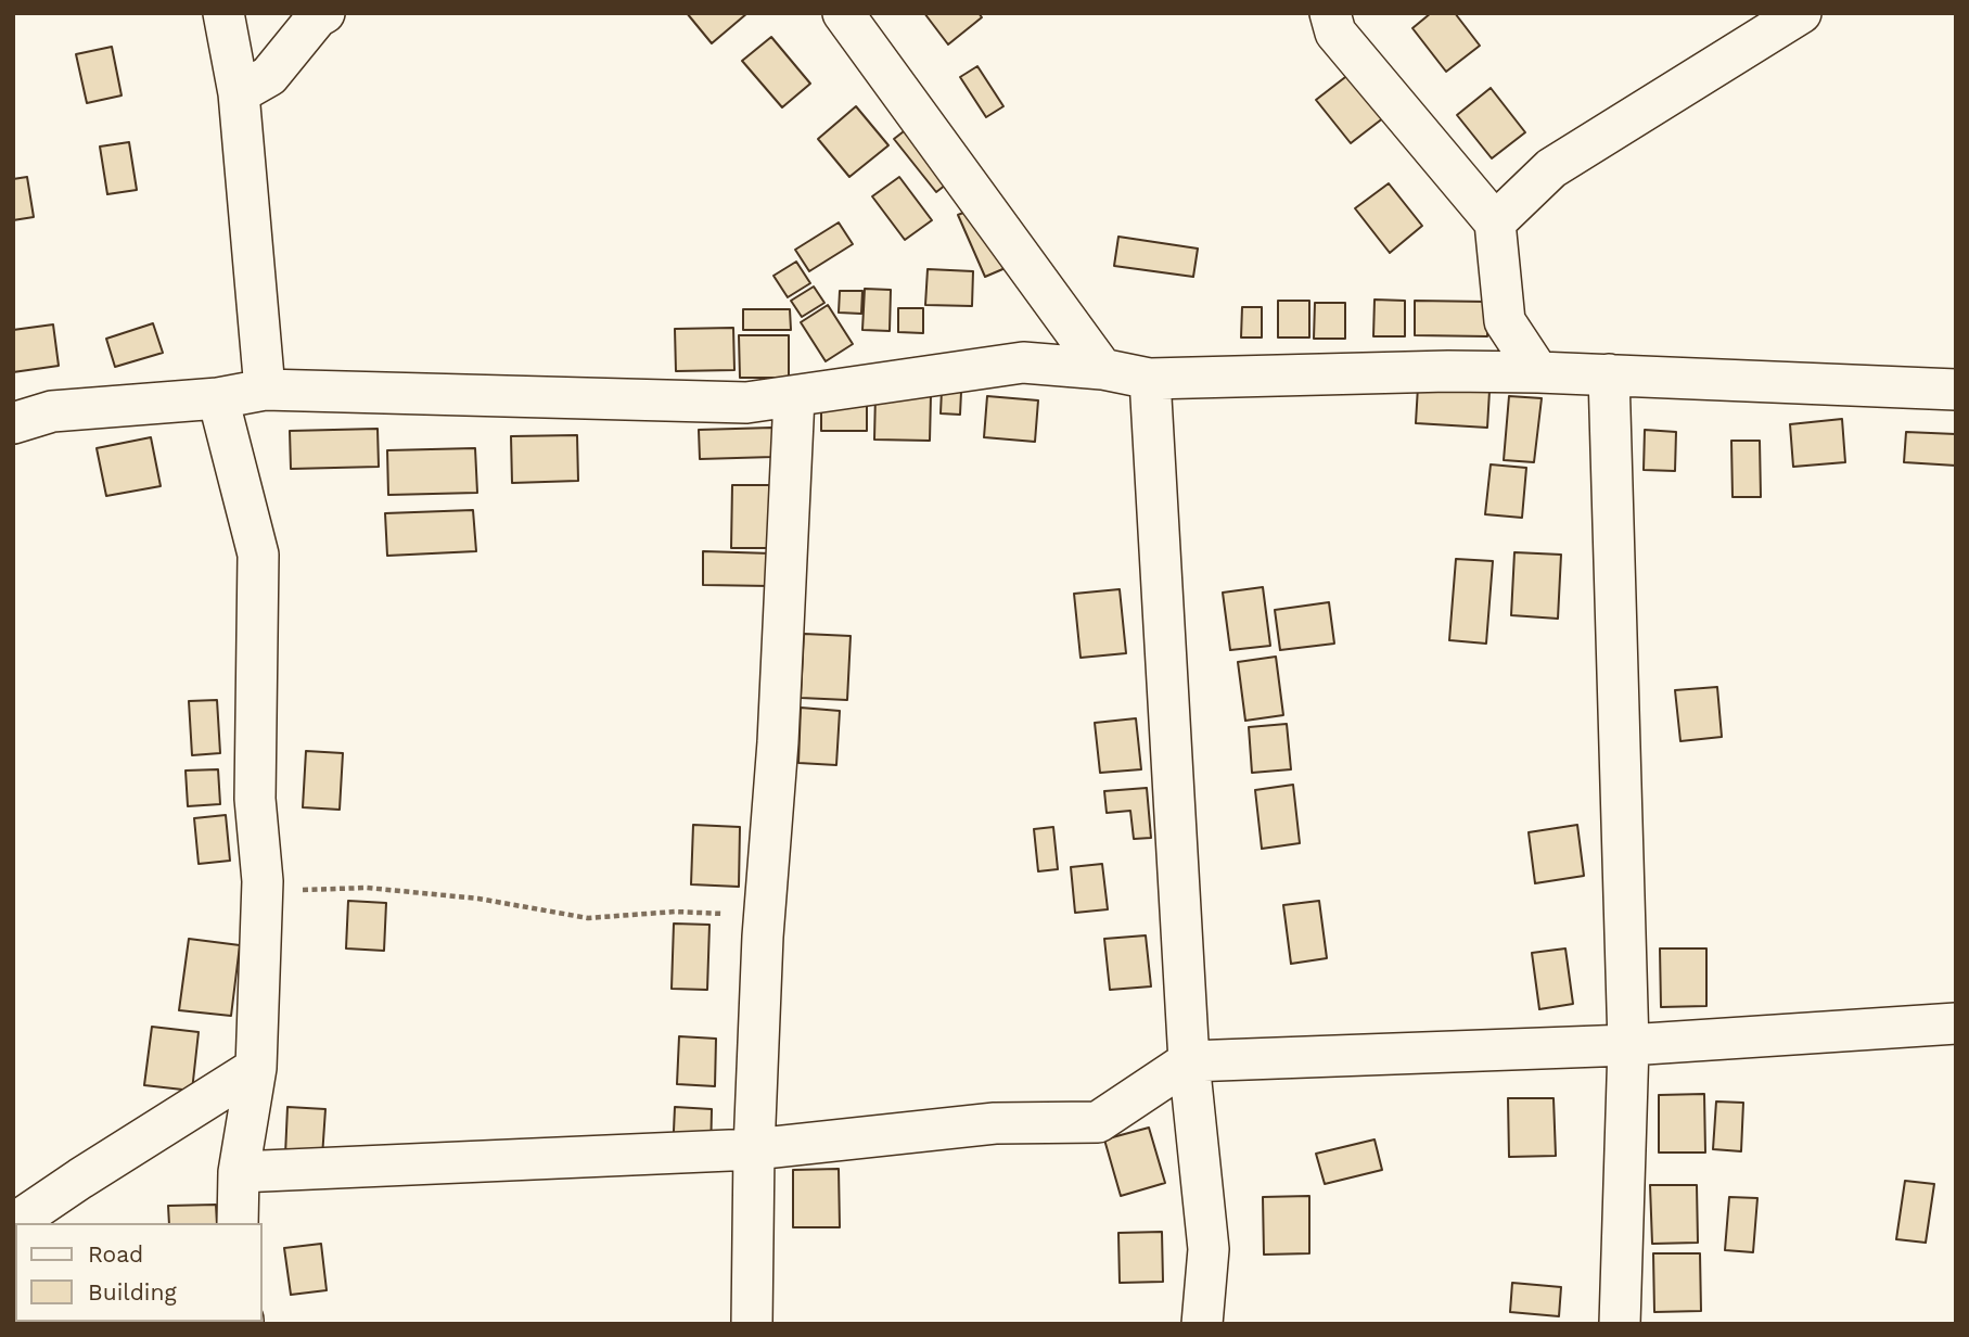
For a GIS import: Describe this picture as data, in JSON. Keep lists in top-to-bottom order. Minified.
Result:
{"legend":["Road","Building"]}
